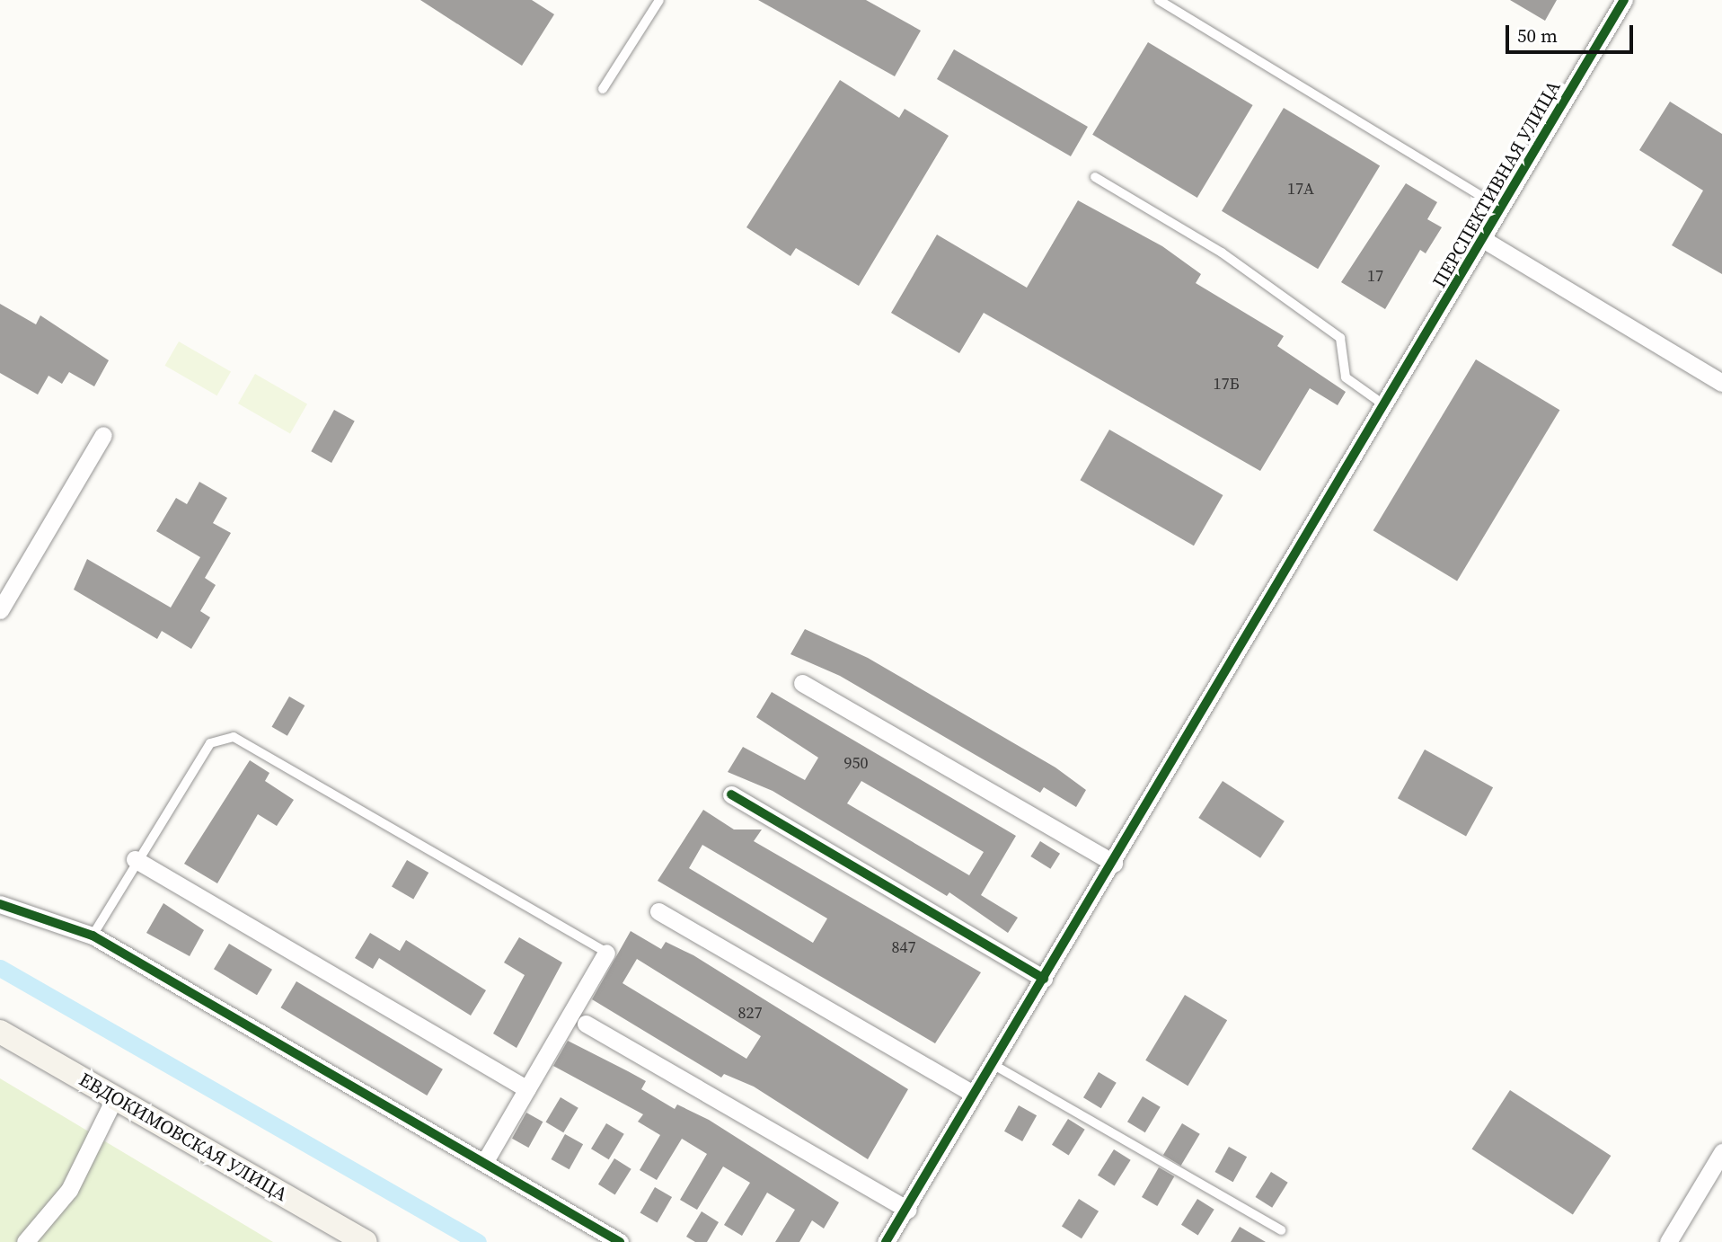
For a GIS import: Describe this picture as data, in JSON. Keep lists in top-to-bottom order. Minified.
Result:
{"streets":{"main road":["ЕВДОКИМОВСКАЯ УЛИЦА"],"street":["ПЕРСПЕКТИВНАЯ УЛИЦА"]},"house_numbers":["17А","17","17Б","950","847","827"],"scale_bar":"50 m"}
